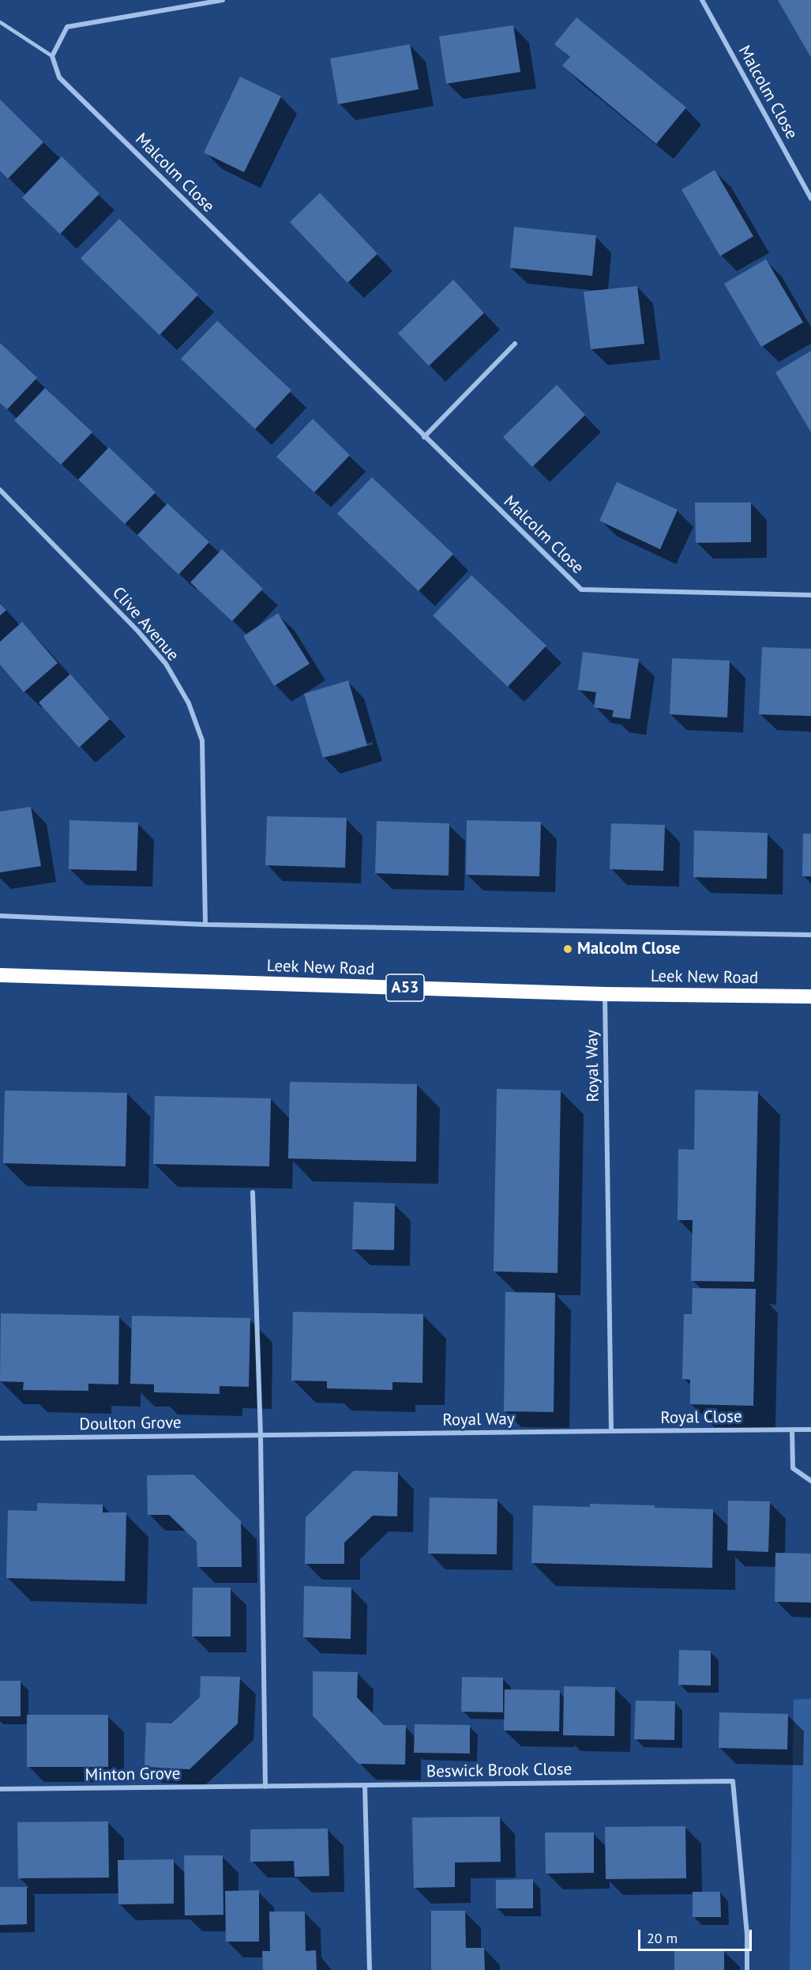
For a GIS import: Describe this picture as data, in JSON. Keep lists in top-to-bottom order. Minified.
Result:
{"streets":{"highway":["Leek New Road","A53"],"street":["Malcolm Close","Clive Avenue","Royal Way","Royal Close","Doulton Grove","Beswick Brook Close","Minton Grove"]},"crossings":[["Leek New Road","Royal Way"],["Royal Way","Royal Close"],["Royal Way","Doulton Grove"],["Beswick Brook Close","Minton Grove"]],"places":["Malcolm Close"],"scale_bar":"20 m"}
